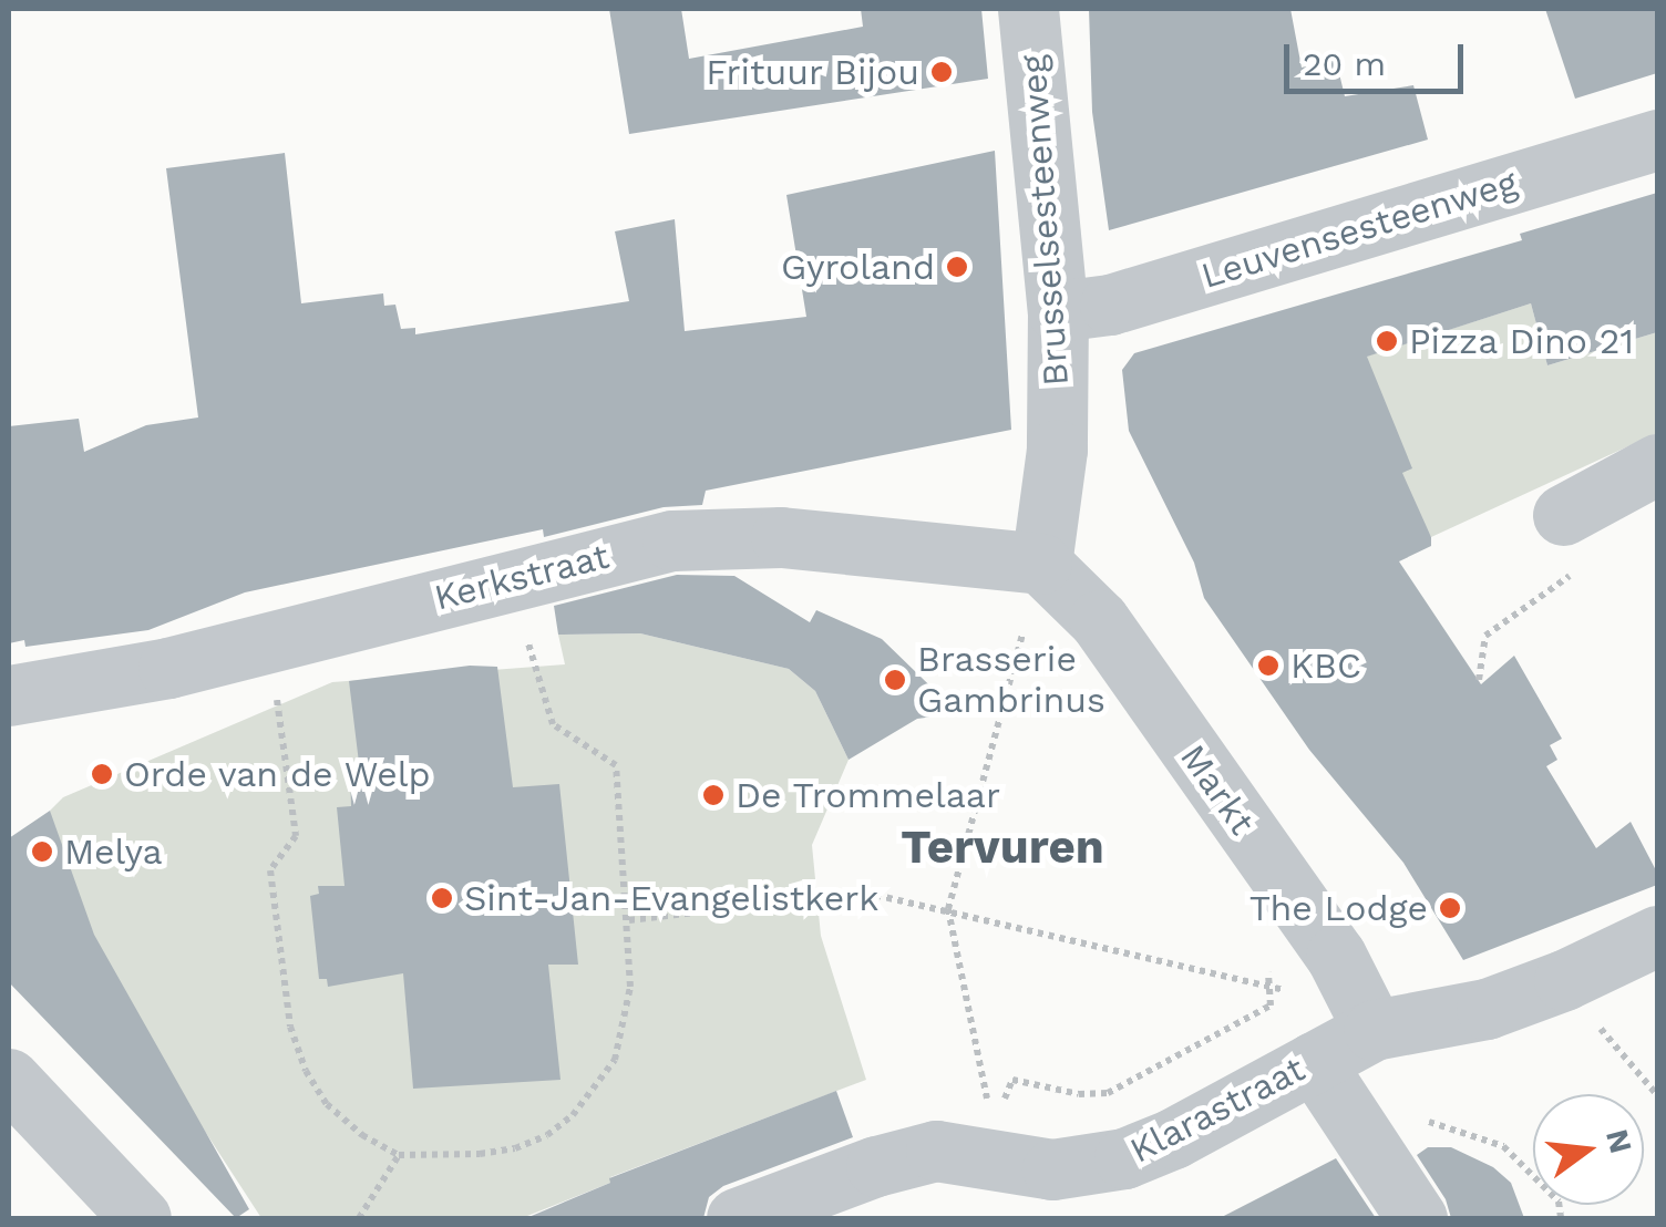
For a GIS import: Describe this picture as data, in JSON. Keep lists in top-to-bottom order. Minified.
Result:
{"streets":{"street":["Brusselsesteenweg","Leuvensesteenweg","Kerkstraat","Markt","Klarastraat"]},"crossings":[["Brusselsesteenweg","Leuvensesteenweg"],["Brusselsesteenweg","Kerkstraat"],["Brusselsesteenweg","Markt"],["Kerkstraat","Markt"],["Markt","Klarastraat"]],"districts":["Tervuren"],"places":["Frituur Bijou","Gyroland","Pizza Dino 21","KBC","Brasserie Gambrinus","Orde van de Welp","De Trommelaar","Melya","Sint-Jan-Evangelistkerk","The Lodge"],"scale_bar":"20 m","north":"right"}
